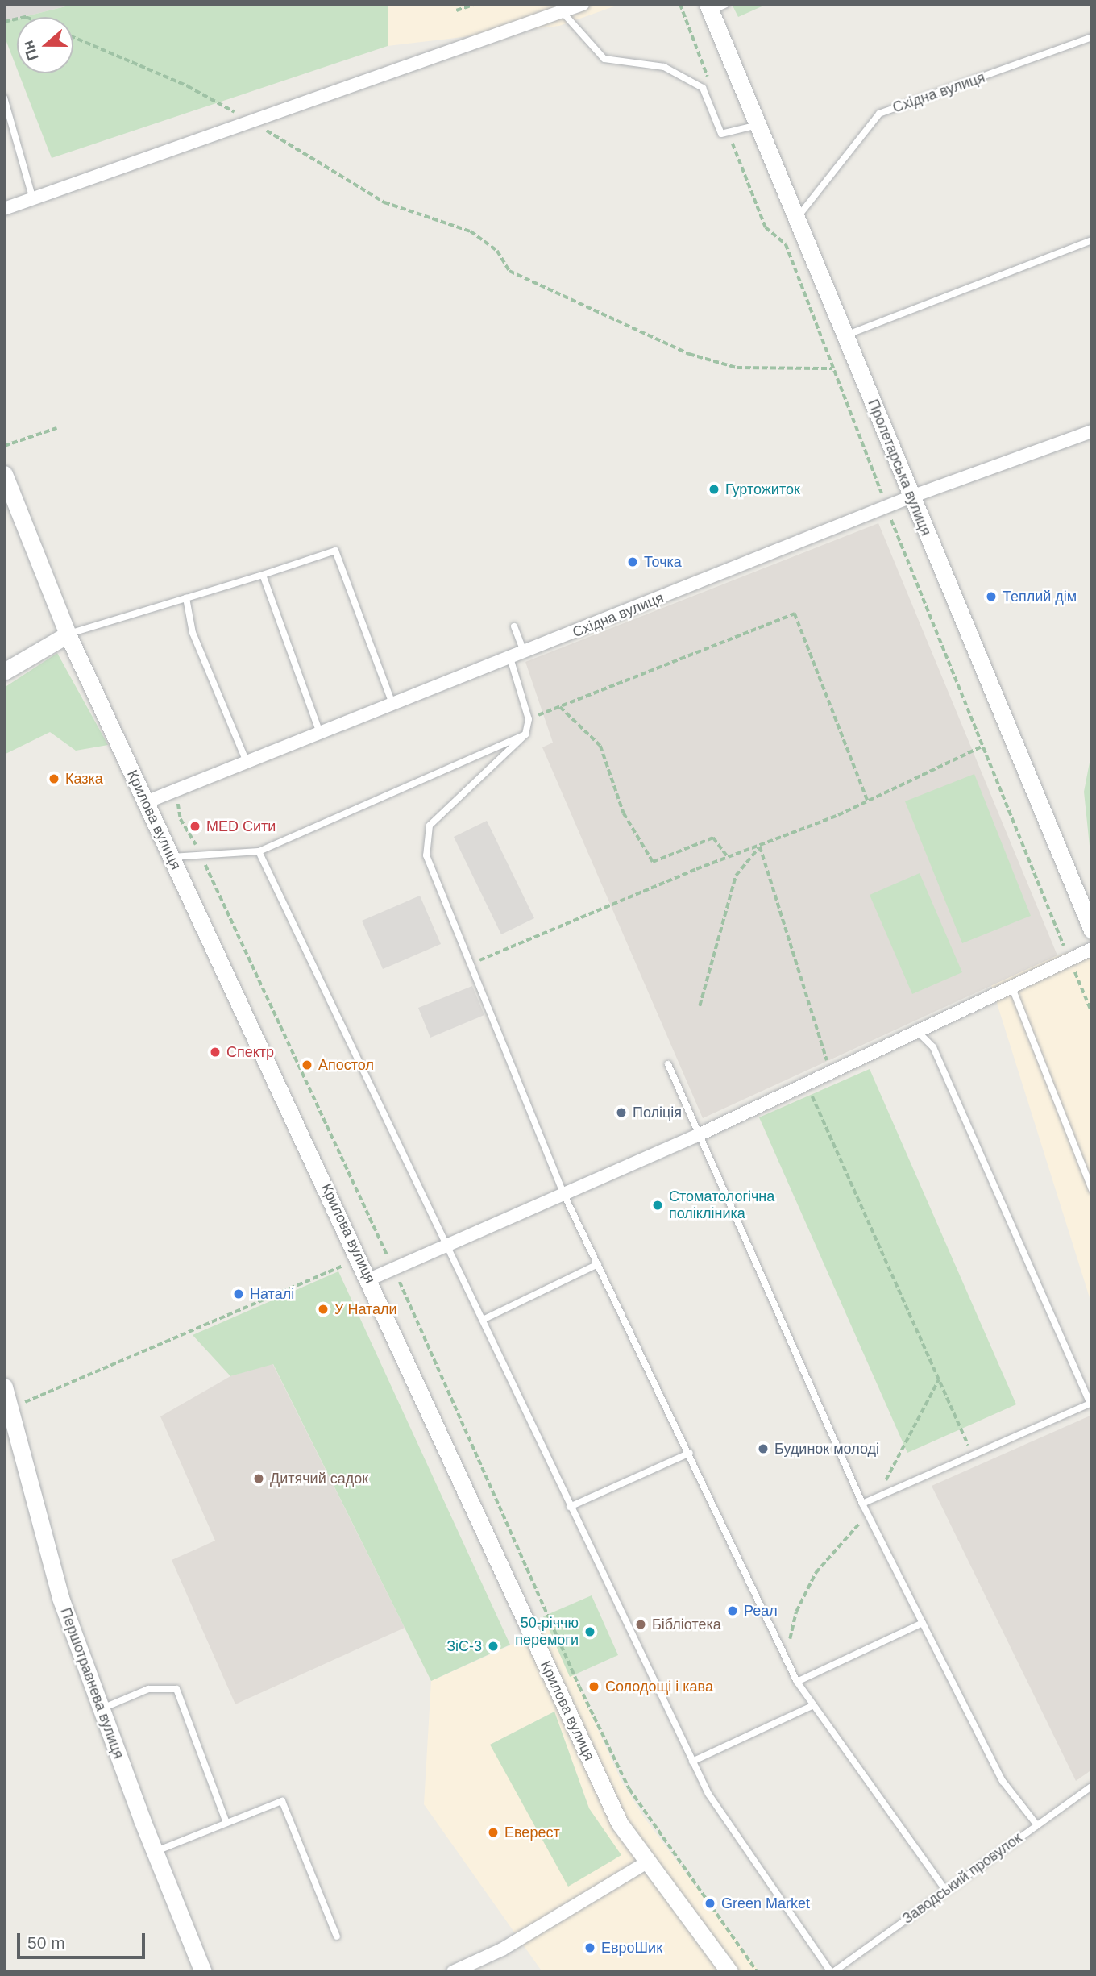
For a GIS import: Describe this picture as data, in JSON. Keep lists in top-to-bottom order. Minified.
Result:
{"streets":{"street":["Східна вулиця","Пролетарська вулиця","Крилова вулиця","Першотравнева вулиця"],"lane":["Заводський провулок"]},"crossings":[["Східна вулиця","Пролетарська вулиця"],["Східна вулиця","Крилова вулиця"]],"places":["Гуртожиток","Точка","Теплий дім","Казка","MED Сити","Спектр","Апостол","Поліція","Стоматологічна полікліника","Наталі","У Натали","Будинок молоді","Дитячий садок","Реал","Бібліотека","50-річчю перемоги","ЗіС-3","Солодощі і кава","Еверест","Green Market","ЕвроШик"],"scale_bar":"50 m","north":"left"}
